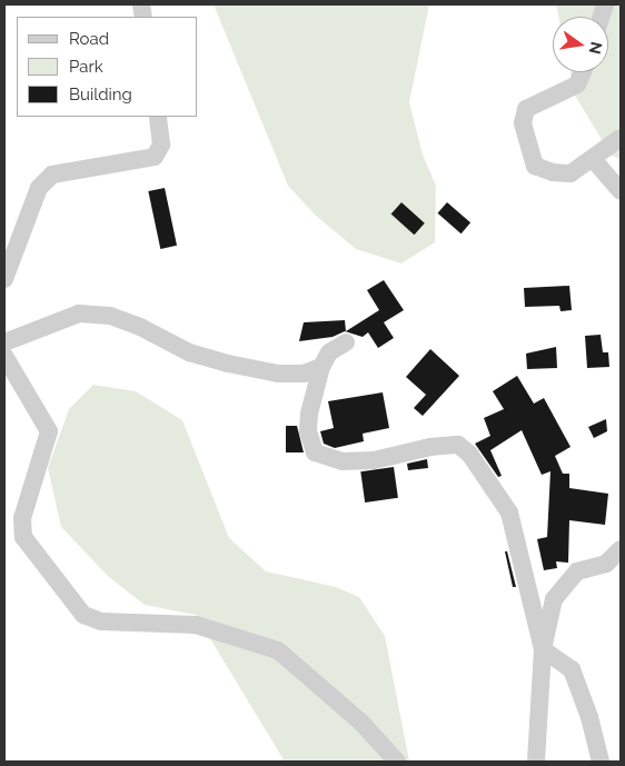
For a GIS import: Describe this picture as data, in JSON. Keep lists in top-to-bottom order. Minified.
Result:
{"legend":["Road","Park","Building"],"north":"right"}
